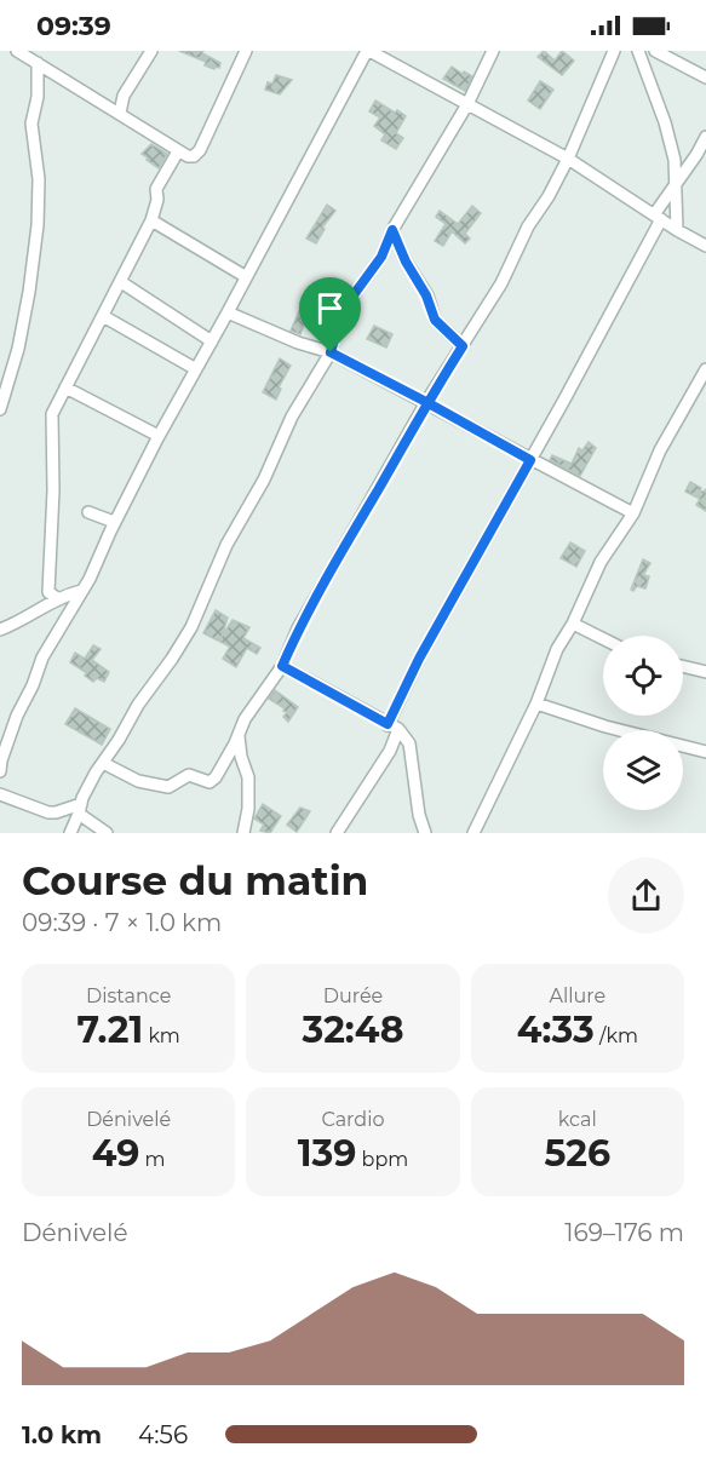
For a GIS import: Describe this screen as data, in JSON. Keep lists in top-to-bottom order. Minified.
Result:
{"page":{"status":"09:39","heading":["Course du matin","09:39 · 7 × 1.0 km"],"stats":[["Distance","7.21 km"],["Durée","32:48"],["Allure","4:33 /km"],["Dénivelé","49 m"],["Cardio","139 bpm"],["kcal","526"]],"chart":["Dénivelé","169–176 m"],"list":[{"name":"1.0 km","note":"4:56"}]}}
